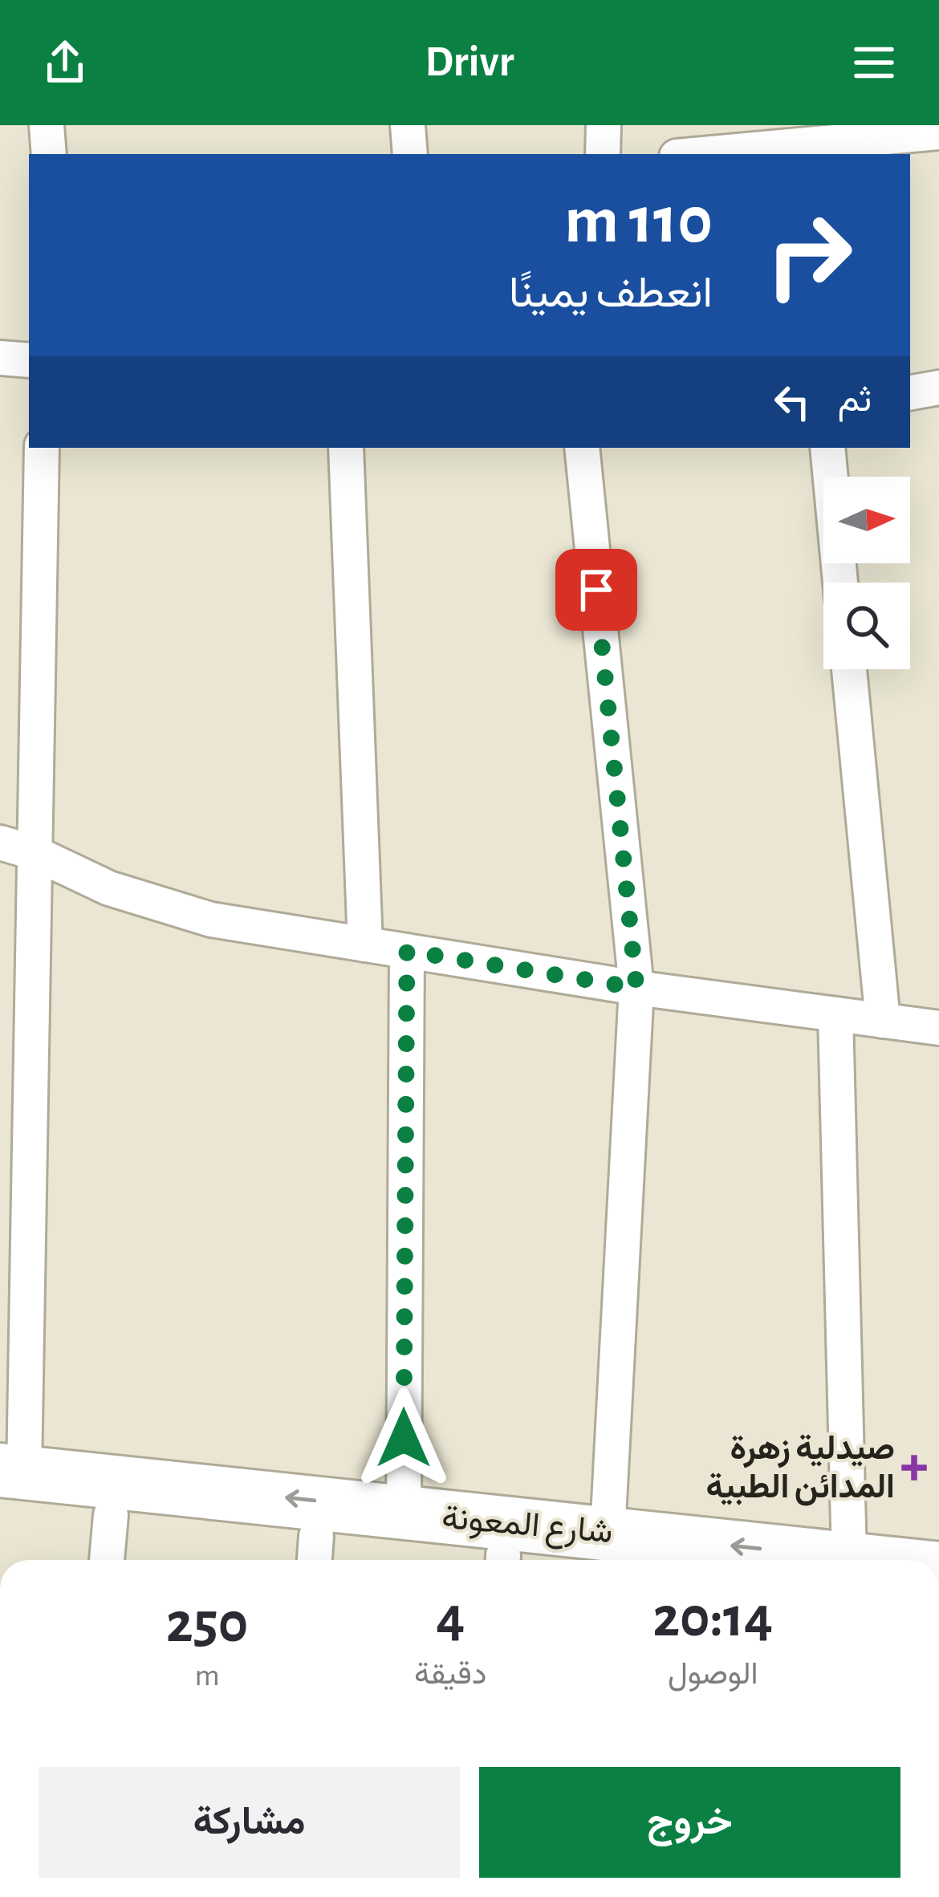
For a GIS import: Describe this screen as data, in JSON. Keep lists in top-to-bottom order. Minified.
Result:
{"streets":{"highway":["شارع المعونة"]},"places":{"health":["صيدلية زهرة المدائن الطبية"]},"north":"right","page":{"header":"Drivr","turn":["110 m","انعطف يمينًا"],"then":"ثم","eta":["20:14","الوصول","4","دقيقة","250","m"],"buttons":["خروج","مشاركة"]}}
